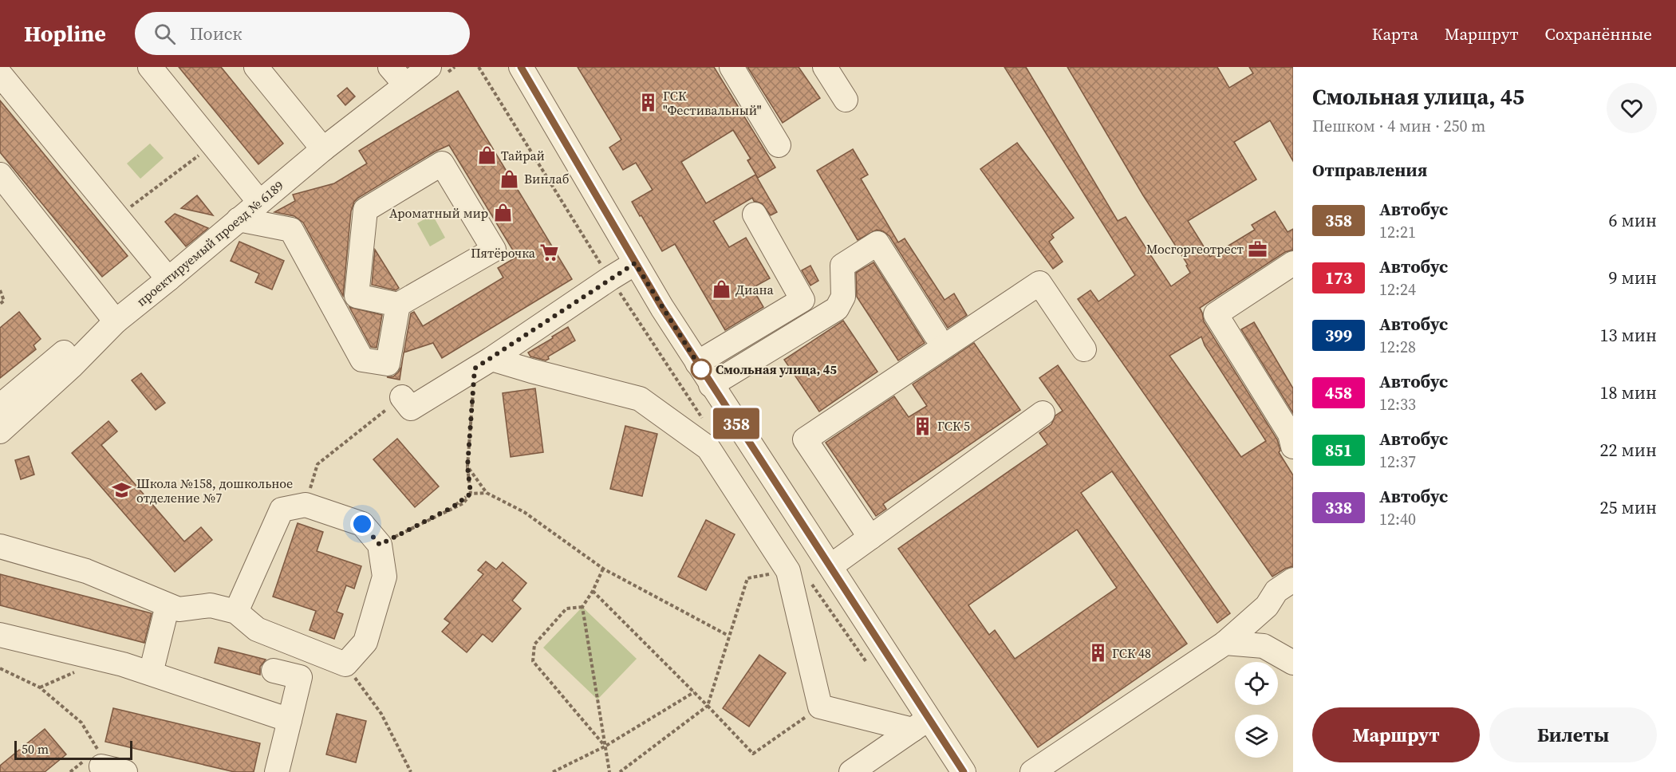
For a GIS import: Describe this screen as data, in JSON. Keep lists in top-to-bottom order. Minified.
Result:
{"streets":{"street":["проектируемый проезд № 6189"]},"places":{"building":["ГСК \"Фестивальный\"","ГСК 5","ГСК 48"],"shop":["Тайрай","Винлаб","Ароматный мир","Диана"],"office":["Мосгоргеотрест"],"supermarket":["Пятёрочка"],"other":["Смольная улица, 45"],"school or university":["Школа №158, дошкольное отделение №7"]},"lines":["bus line 358"],"scale_bar":"50 m","page":{"header":"Hopline","search":"Поиск","nav":["Карта","Маршрут","Сохранённые"],"on_map":"358","heading":[["Смольная улица, 45","Пешком · 4 мин · 250 m"],"Отправления"],"list":[{"mark":"358","name":"Автобус","note":"12:21","value":"6 мин"},{"mark":"173","name":"Автобус","note":"12:24","value":"9 мин"},{"mark":"399","name":"Автобус","note":"12:28","value":"13 мин"},{"mark":"458","name":"Автобус","note":"12:33","value":"18 мин"},{"mark":"851","name":"Автобус","note":"12:37","value":"22 мин"},{"mark":"338","name":"Автобус","note":"12:40","value":"25 мин"}],"buttons":["Маршрут","Билеты"],"scale":"50 m"}}
